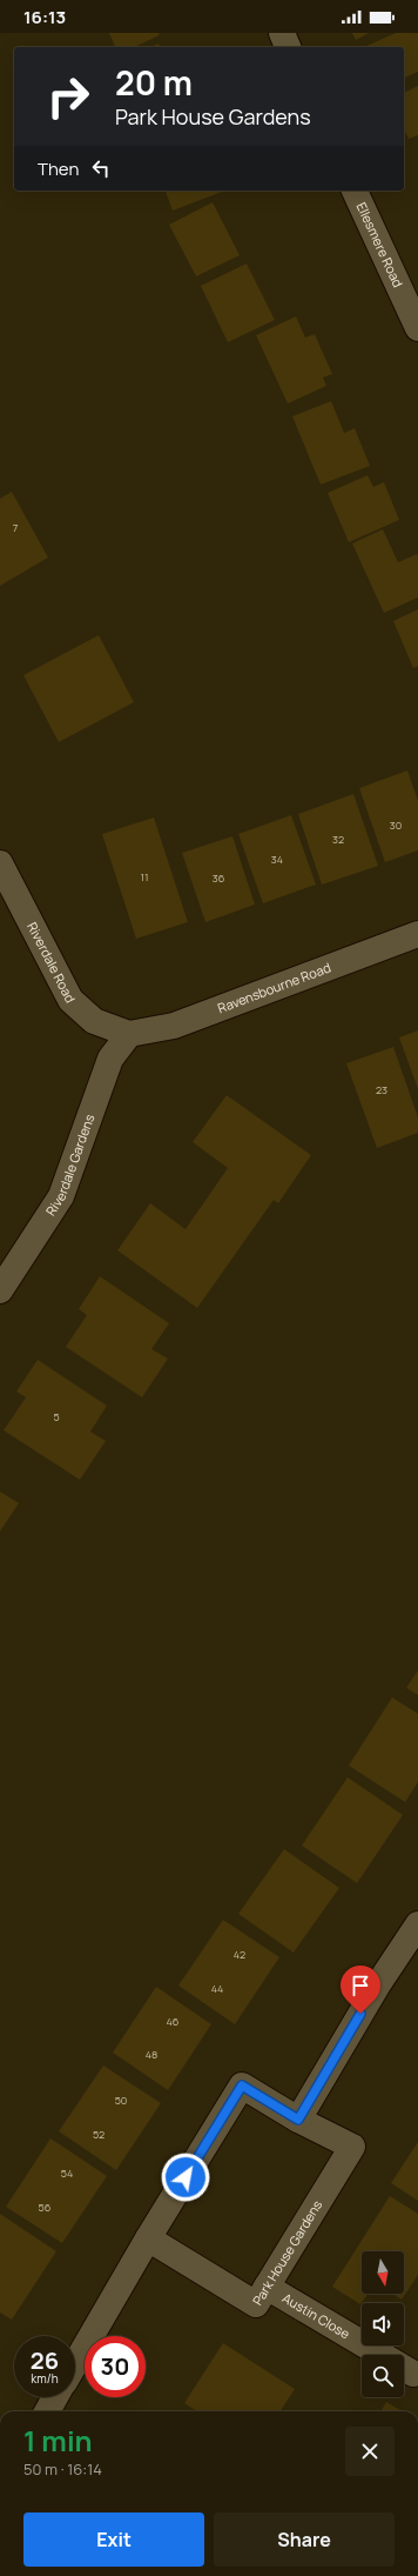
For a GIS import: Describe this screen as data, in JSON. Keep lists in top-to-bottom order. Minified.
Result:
{"streets":{"street":["Ellesmere Road","Riverdale Road","Ravensbourne Road","Riverdale Gardens","Park House Gardens","Austin Close"]},"crossings":[["Riverdale Road","Ravensbourne Road"],["Riverdale Road","Riverdale Gardens"],["Ravensbourne Road","Riverdale Gardens"],["Park House Gardens","Austin Close"]],"house_numbers":["7","30","32","34","11","36","23","5","42","44","46","48","50","52","54","56"],"north":"bottom","page":{"status":"16:13","turn":["20 m","Park House Gardens"],"then":"Then","speed":"26 km/h","limit":"30","heading":["1 min","50 m · 16:14"],"buttons":["Exit","Share"]}}
